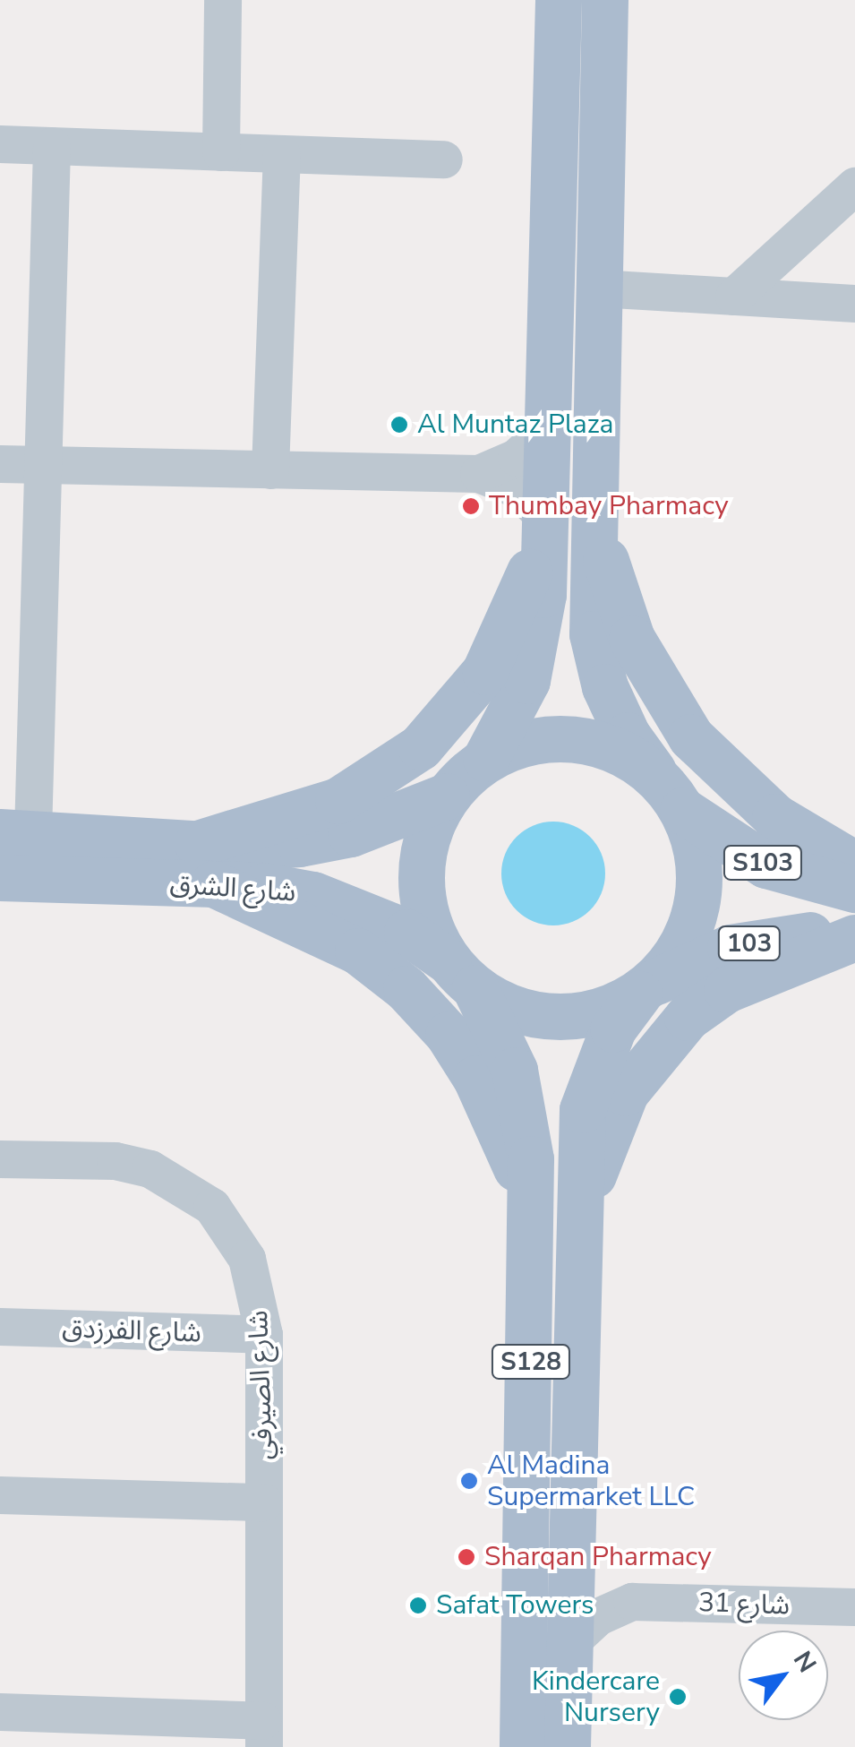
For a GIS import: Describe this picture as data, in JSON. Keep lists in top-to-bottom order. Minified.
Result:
{"streets":{"main road":["S103","شارع الشرق","103","S128"],"street":["شارع الفرزدق","شارع الصيرفي","شارع 31"]},"crossings":[["S103","شارع الشرق"],["S103","103"],["S103","S128"],["شارع الشرق","103"],["شارع الشرق","S128"],["103","S128"],["شارع الفرزدق","شارع الصيرفي"],["S128","شارع 31"]],"places":["Al Muntaz Plaza","Thumbay Pharmacy","Al Madina Supermarket LLC","Sharqan Pharmacy","Safat Towers","Kindercare Nursery"],"north":"top right"}
